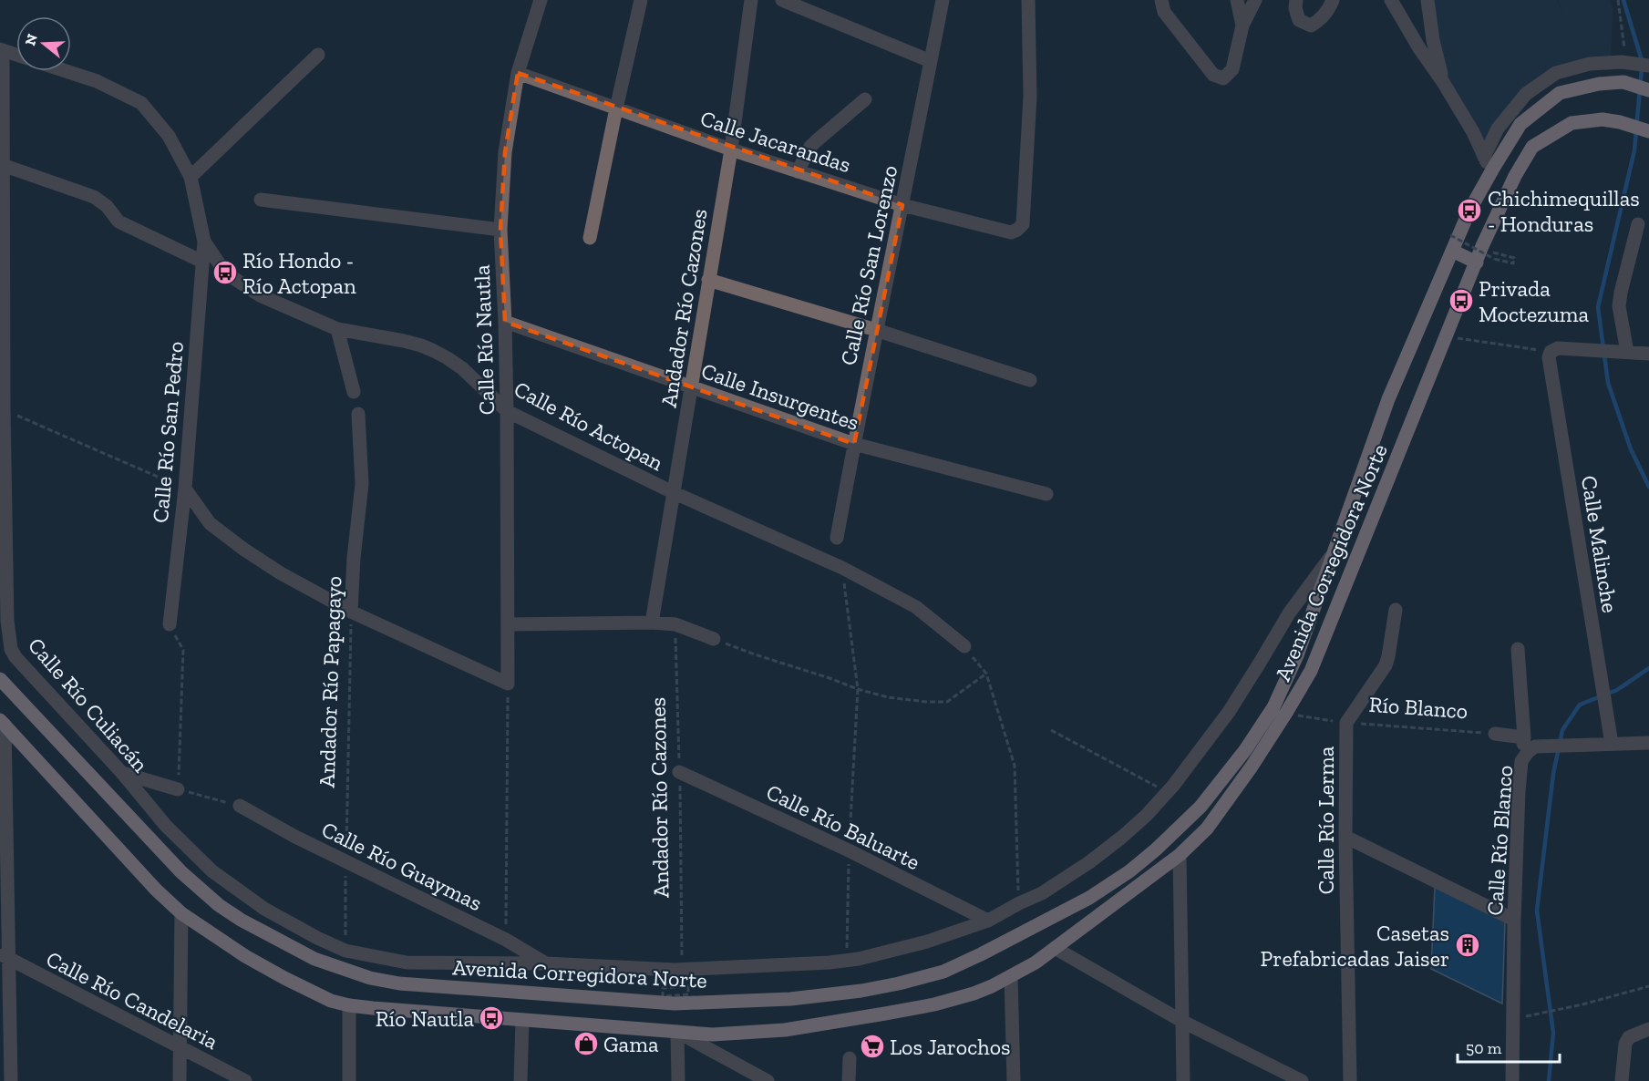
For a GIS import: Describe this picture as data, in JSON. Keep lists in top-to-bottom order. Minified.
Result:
{"streets":{"main road":["Avenida Corregidora Norte"],"street":["Calle Jacarandas","Calle Río San Lorenzo","Andador Río Cazones","Calle Río Nautla","Calle Insurgentes","Calle Río Actopan","Calle Río San Pedro","Calle Malinche","Andador Río Papagayo","Calle Río Culiacán","Río Blanco","Calle Río Lerma","Calle Río Baluarte","Calle Río Blanco","Calle Río Guaymas","Calle Río Candelaria"]},"crossings":[["Calle Jacarandas","Calle Río San Lorenzo"],["Calle Jacarandas","Andador Río Cazones"],["Calle Jacarandas","Calle Río Nautla"],["Calle Río San Lorenzo","Calle Insurgentes"],["Andador Río Cazones","Calle Insurgentes"],["Andador Río Cazones","Calle Río Actopan"],["Andador Río Cazones","Calle Río Culiacán"],["Andador Río Cazones","Calle Río Baluarte"],["Calle Río Nautla","Calle Insurgentes"],["Calle Río Nautla","Calle Río Actopan"],["Calle Río Actopan","Calle Río San Pedro"],["Calle Malinche","Calle Río Blanco"],["Avenida Corregidora Norte","Calle Río Culiacán"],["Avenida Corregidora Norte","Río Blanco"],["Andador Río Papagayo","Calle Río Culiacán"],["Andador Río Papagayo","Calle Río Guaymas"],["Calle Río Culiacán","Calle Río Baluarte"],["Calle Río Culiacán","Calle Río Guaymas"],["Río Blanco","Calle Río Lerma"]],"places":{"bus stop":["Chichimequillas - Honduras","Río Hondo - Río Actopan","Privada Moctezuma","Río Nautla"],"building":["Casetas Prefabricadas Jaiser"],"shop":["Gama"],"supermarket":["Los Jarochos"]},"scale_bar":"50 m","north":"left"}
